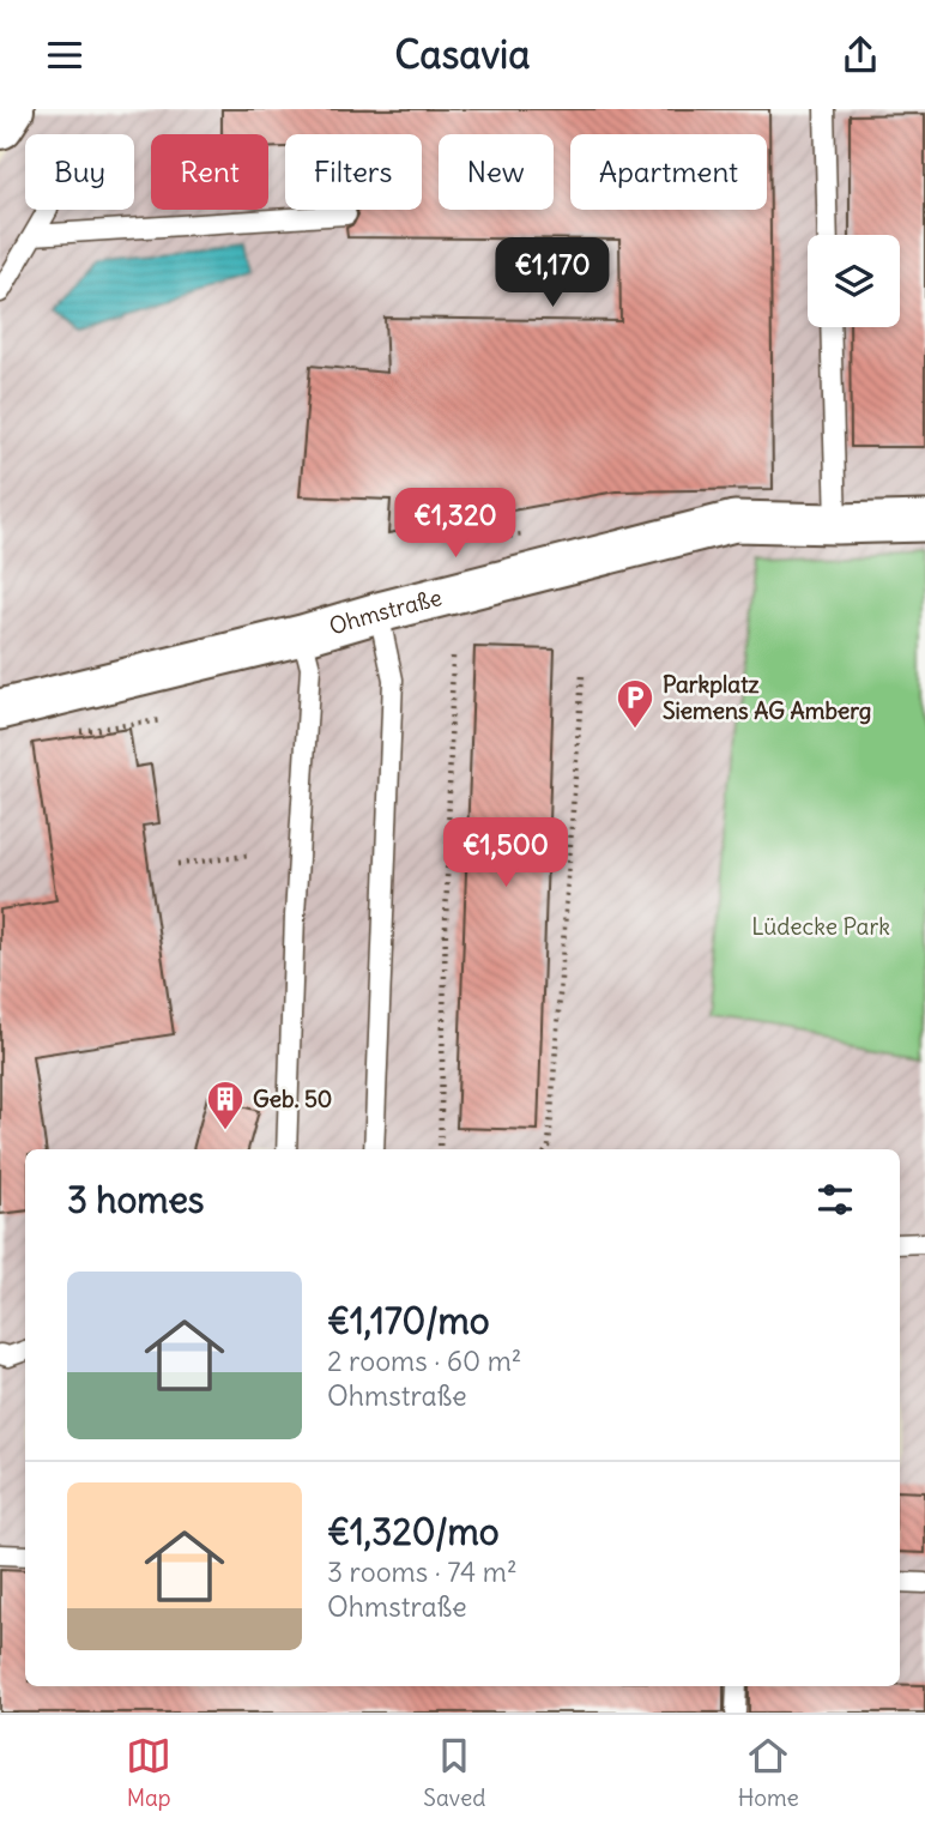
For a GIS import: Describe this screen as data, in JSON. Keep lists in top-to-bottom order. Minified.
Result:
{"streets":{"street":["Ohmstraße"]},"parks":["Lüdecke Park"],"places":{"parking":["Parkplatz Siemens AG Amberg"],"building":["Geb. 50"]},"page":{"header":"Casavia","chip":["Buy","Rent","Filters","New","Apartment"],"price":["€1,170","€1,320","€1,500"],"heading":"3 homes","list":[{"name":"€1,170/mo","note":"2 rooms · 60 m² · Ohmstraße"},{"name":"€1,320/mo","note":"3 rooms · 74 m² · Ohmstraße"}],"tabs":["Map","Saved","Home"]}}
